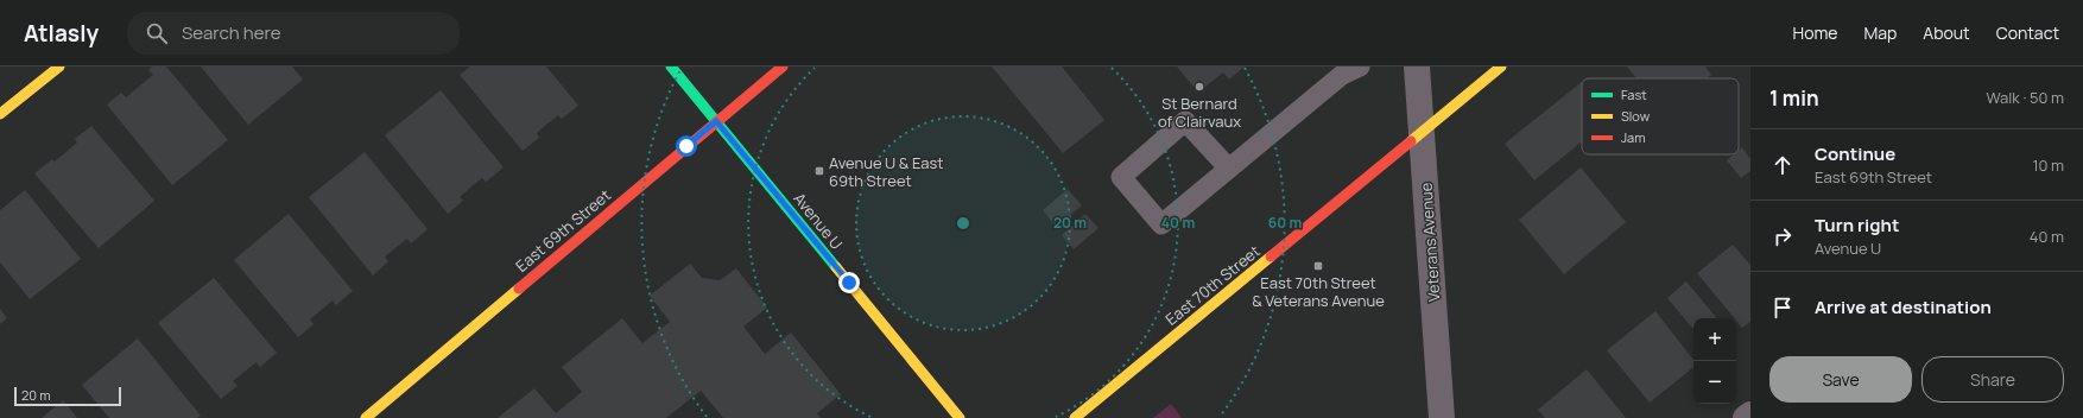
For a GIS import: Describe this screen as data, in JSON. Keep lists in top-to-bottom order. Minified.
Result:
{"streets":{"street":["Avenue U","East 69th Street","Veterans Avenue","East 70th Street"]},"crossings":[["Avenue U","East 69th Street"],["Veterans Avenue","East 70th Street"]],"places":{"other":["St Bernard of Clairvaux"],"transit":["Avenue U & East 69th Street","East 70th Street & Veterans Avenue"]},"legend":["Fast","Slow","Jam"],"scale_bar":"20 m","page":{"header":"Atlasly","search":"Search here","nav":["Home","Map","About","Contact"],"heading":["1 min","Walk · 50 m"],"list":[["Continue","East 69th Street","10 m"],["Turn right","Avenue U","40 m"],"Arrive at destination"],"map_buttons":["+","−"],"buttons":["Save","Share"],"scale":"20 m"},"rings":["20 m","40 m","60 m"]}
